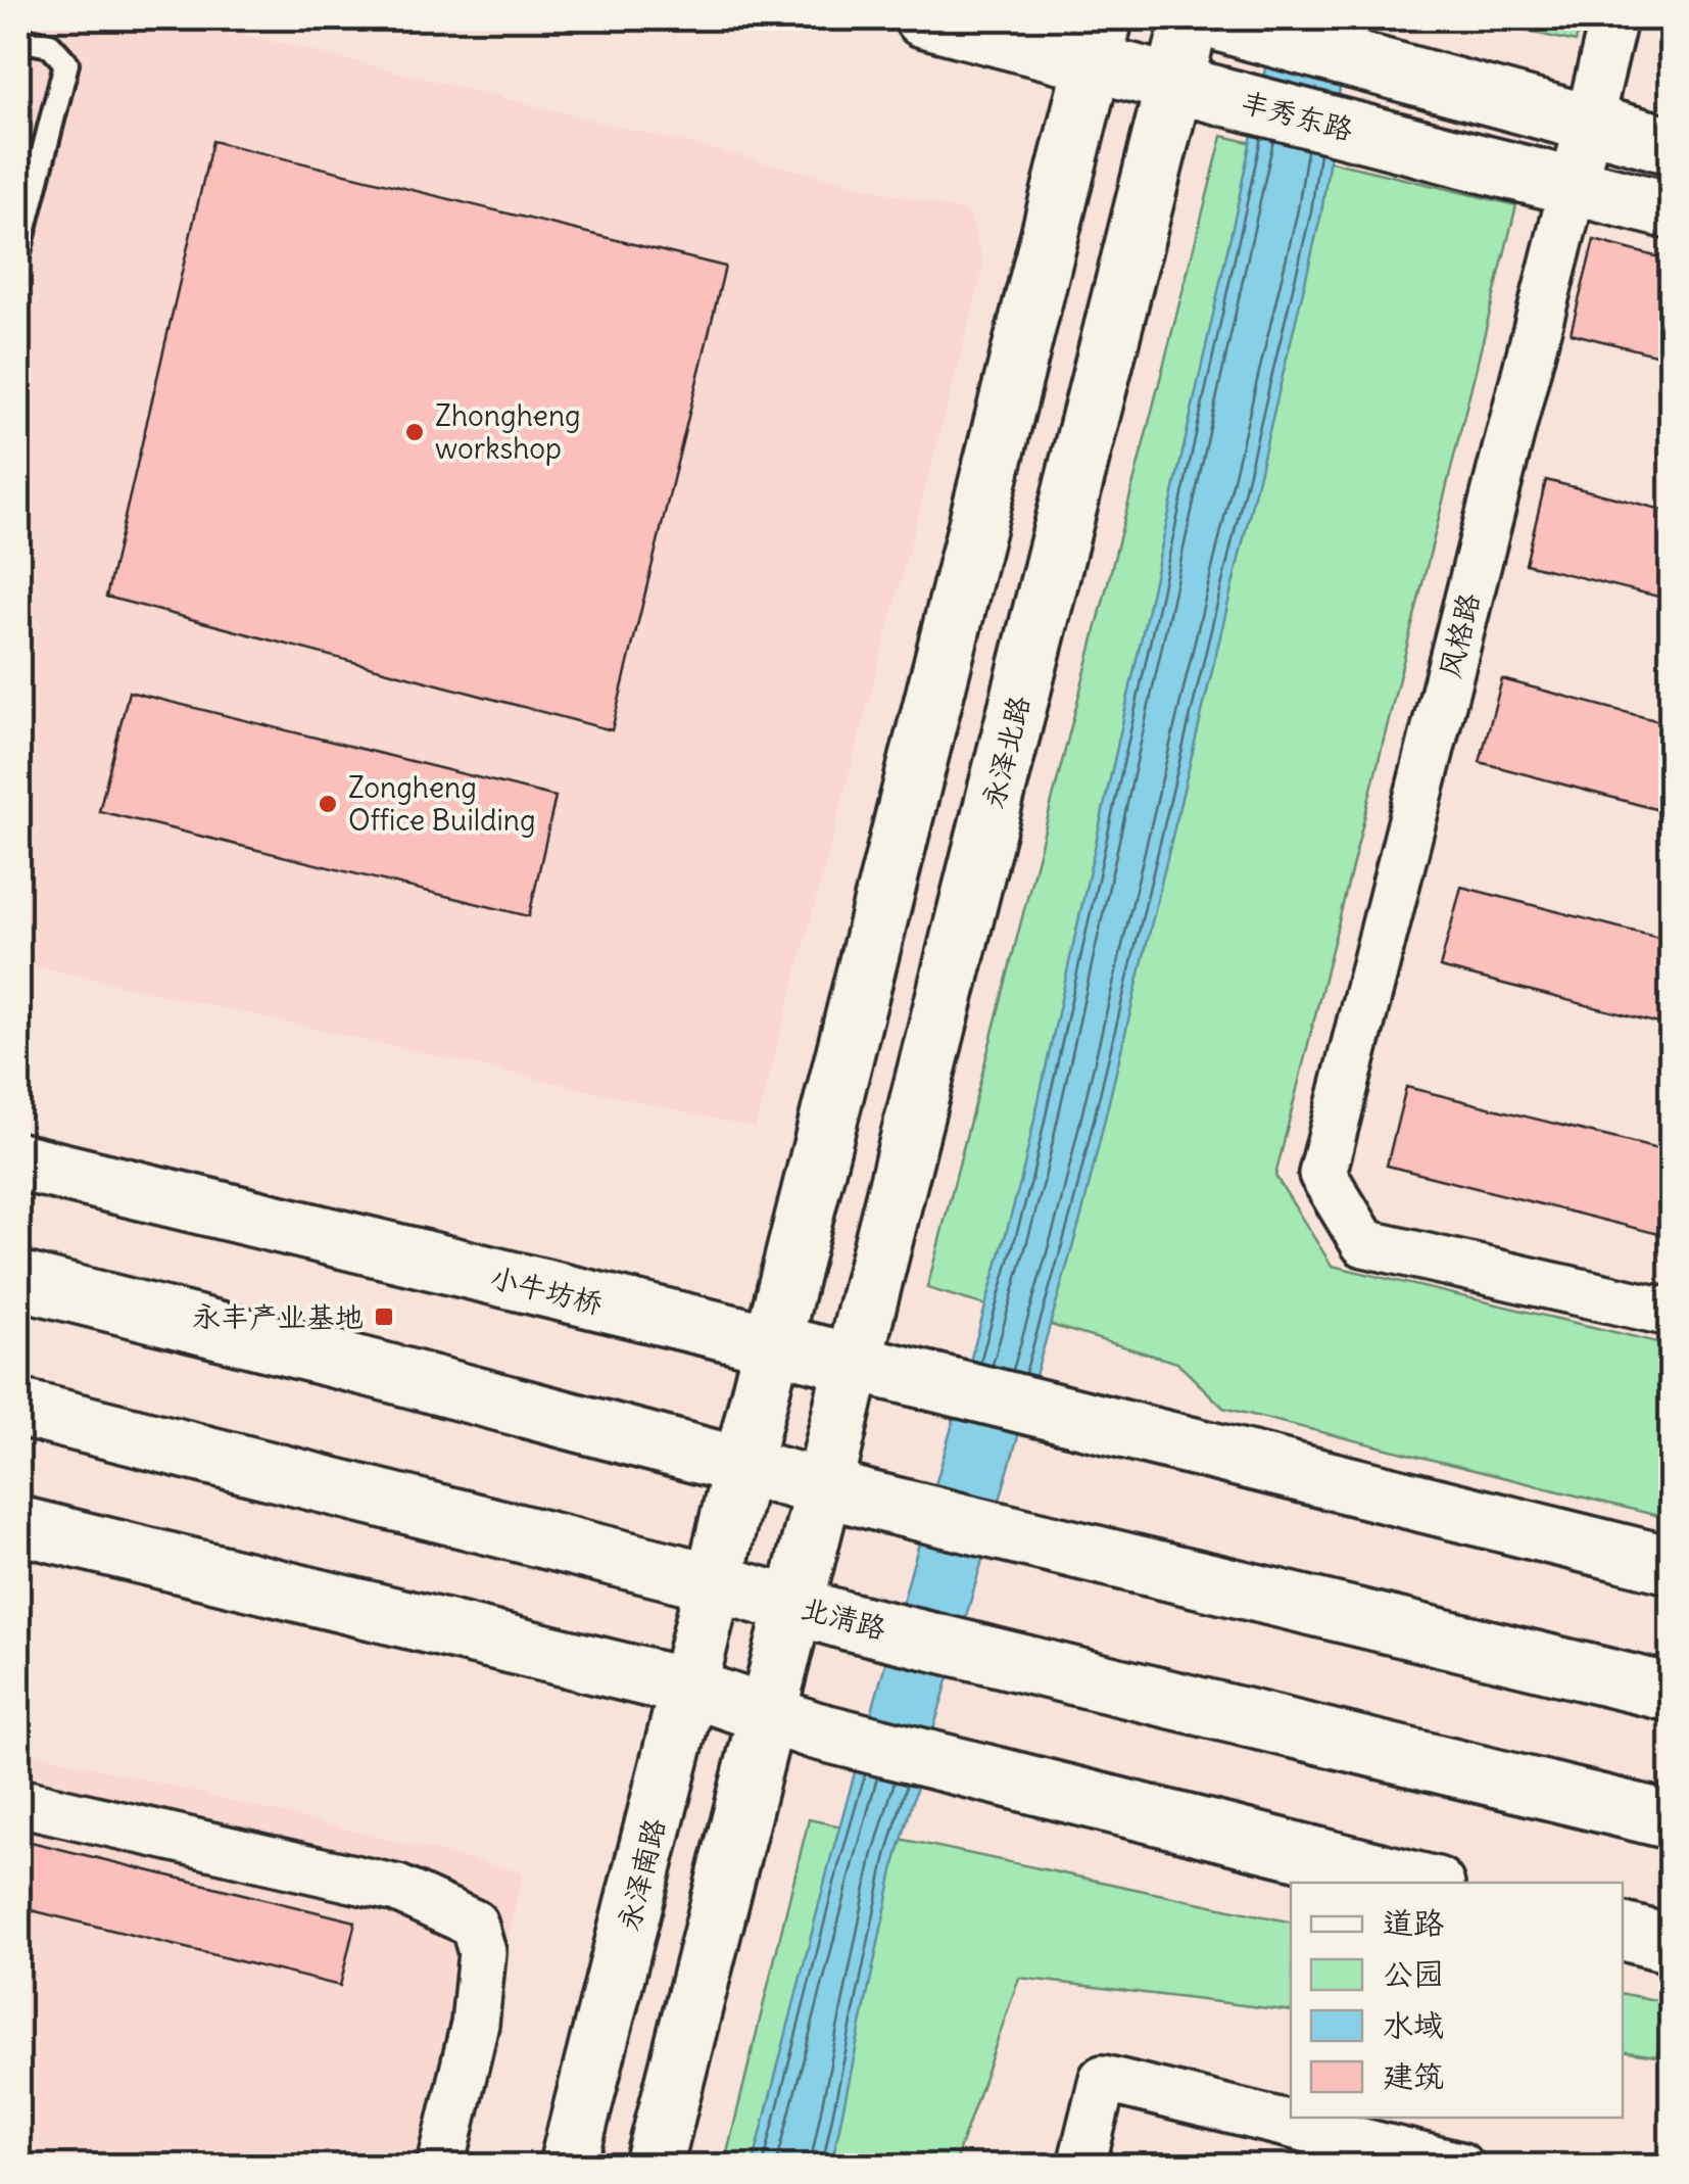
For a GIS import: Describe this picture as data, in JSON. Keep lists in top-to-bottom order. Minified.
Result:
{"streets":{"main road":["丰秀东路","永泽北路","小牛坊桥","北清路","永泽南路"],"street":["风格路"]},"crossings":[["丰秀东路","风格路"],["丰秀东路","永泽北路"],["永泽北路","小牛坊桥"],["永泽北路","北清路"],["北清路","永泽南路"]],"places":{"other":["Zhongheng workshop","Zongheng Office Building"],"transit":["永丰产业基地"]},"legend":["道路","公园","水域","建筑"]}
